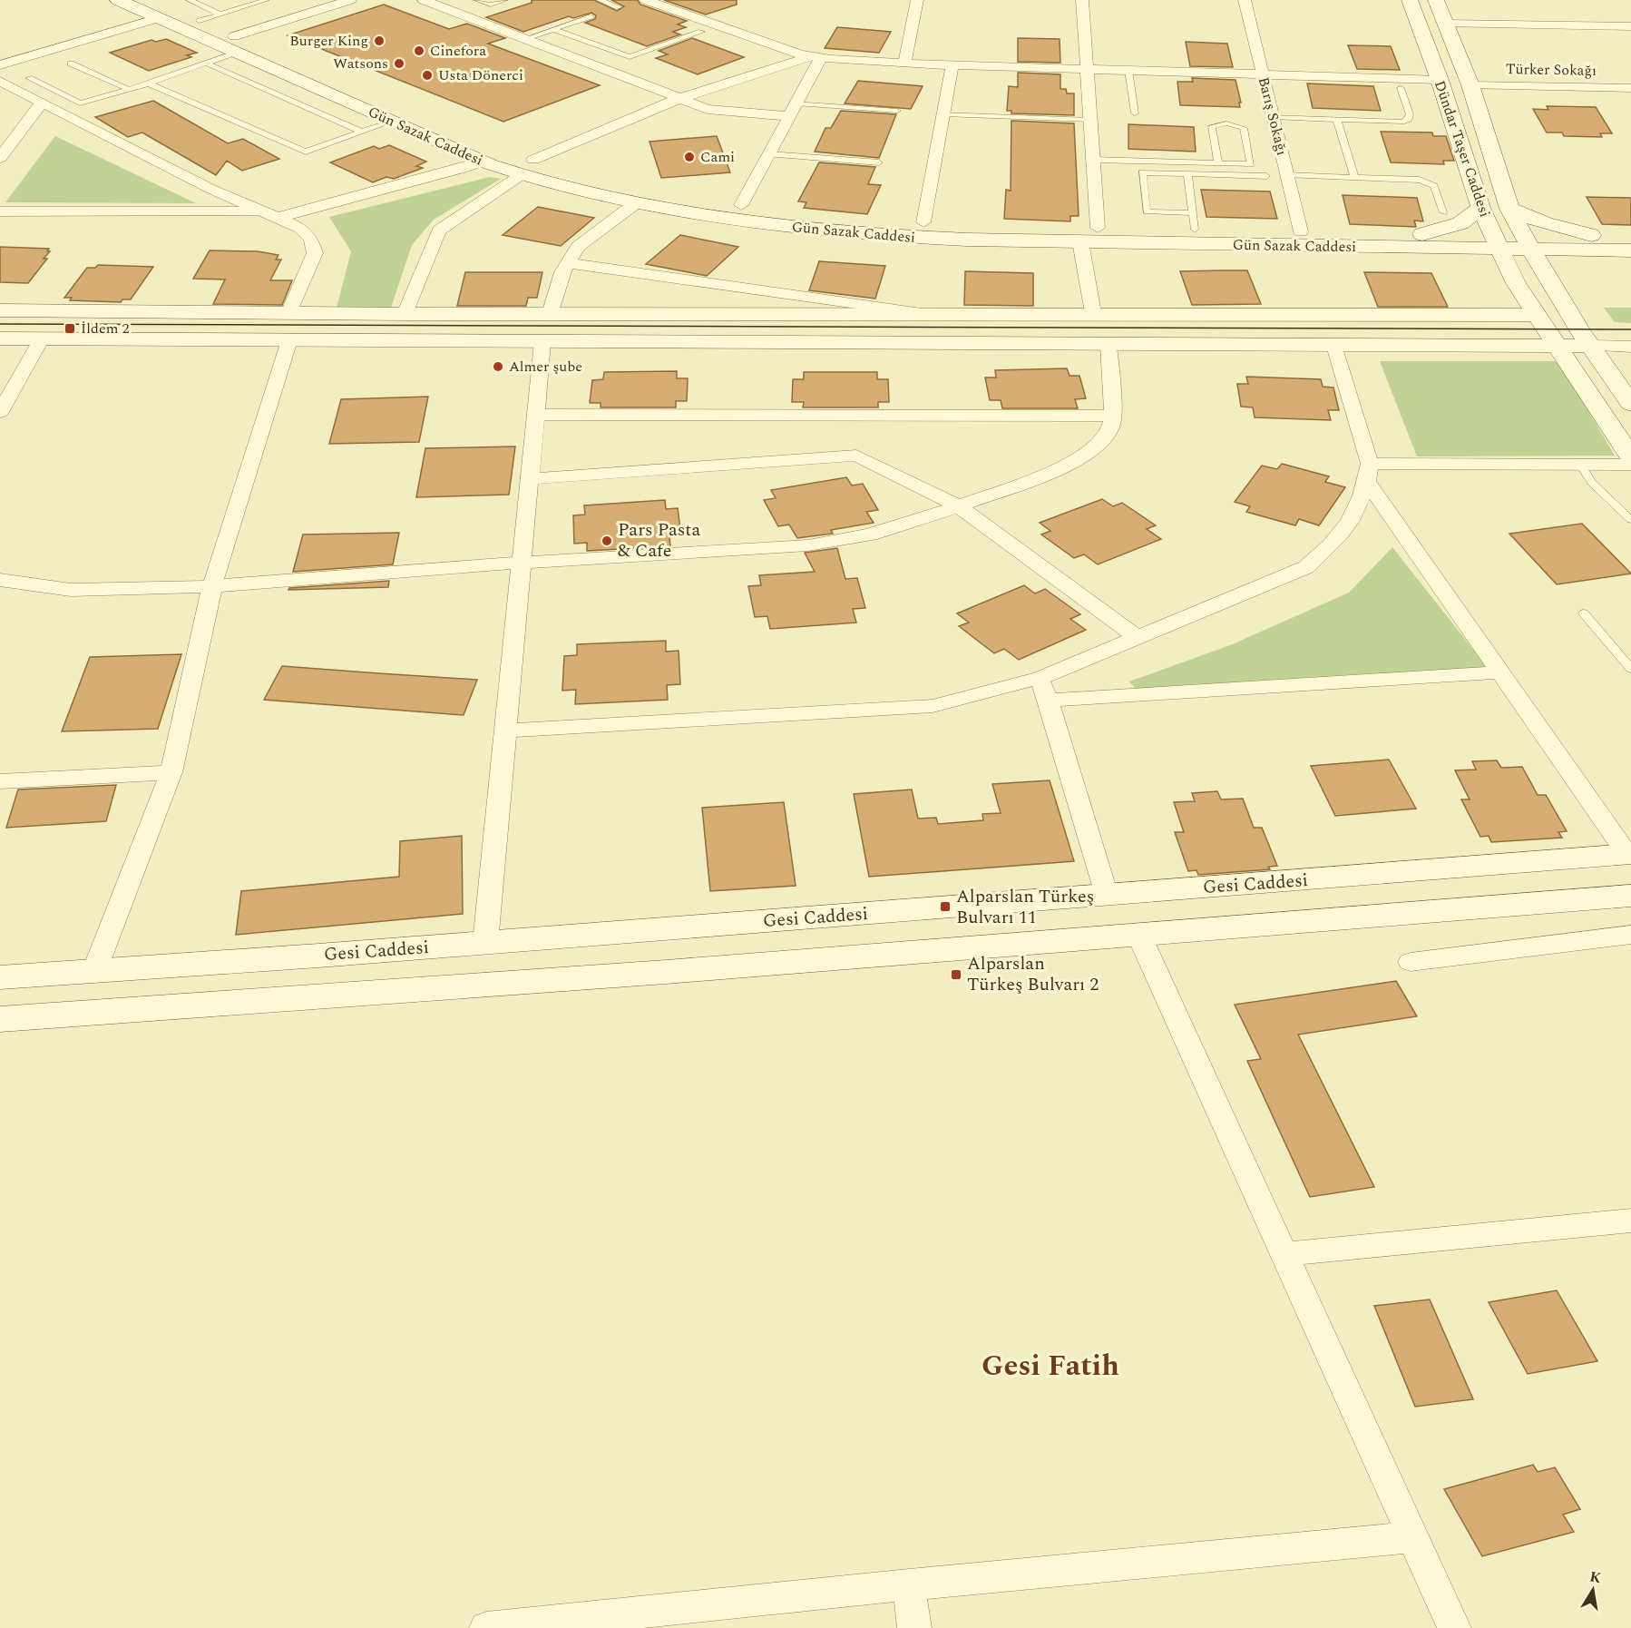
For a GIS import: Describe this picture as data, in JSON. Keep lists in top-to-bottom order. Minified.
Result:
{"streets":{"street":["Türker Sokağı","Barış Sokağı","Gün Sazak Caddesi","Dündar Taşer Caddesi","Gesi Caddesi"]},"crossings":[["Türker Sokağı","Dündar Taşer Caddesi"],["Barış Sokağı","Gün Sazak Caddesi"],["Gün Sazak Caddesi","Dündar Taşer Caddesi"]],"districts":["Gesi Fatih"],"places":{"other":["Burger King","Cinefora","Watsons","Usta Dönerci","Cami","Almer şube","Pars Pasta & Cafe"],"transit":["İldem 2","Alparslan Türkeş Bulvarı 11","Alparslan Türkeş Bulvarı 2"]},"north":"top"}
